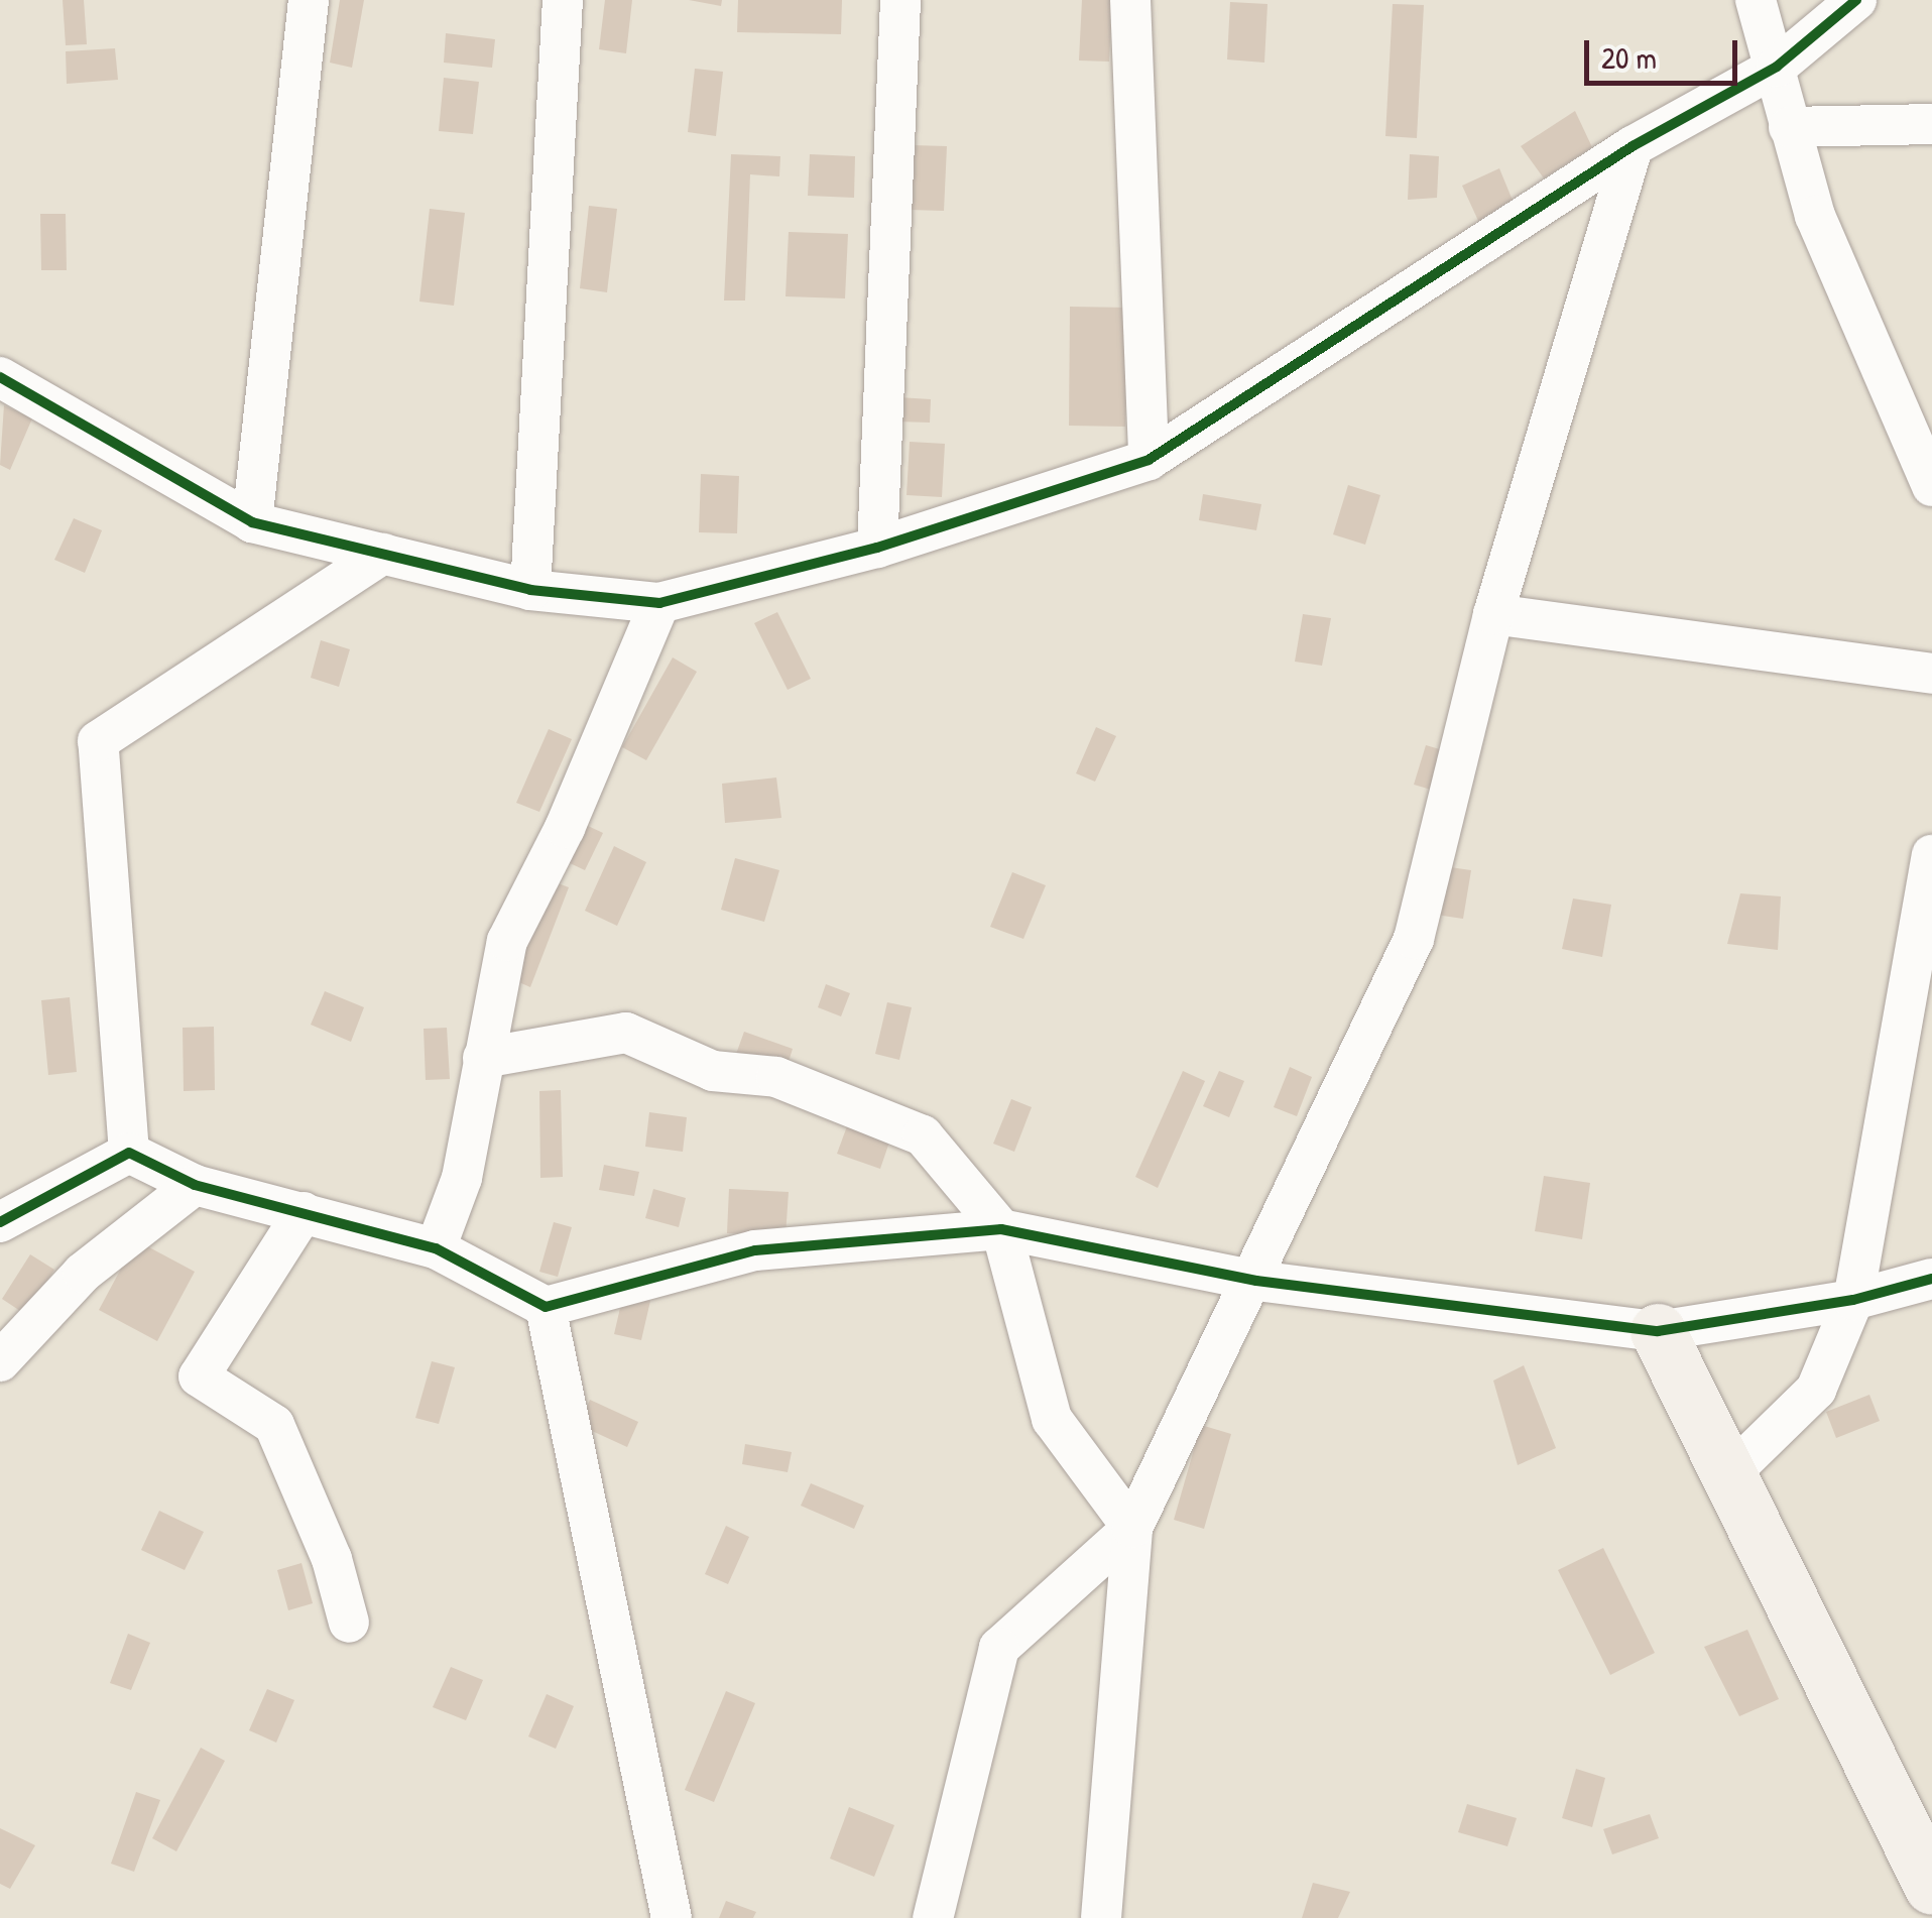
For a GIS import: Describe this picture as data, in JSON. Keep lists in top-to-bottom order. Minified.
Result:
{"scale_bar":"20 m"}
